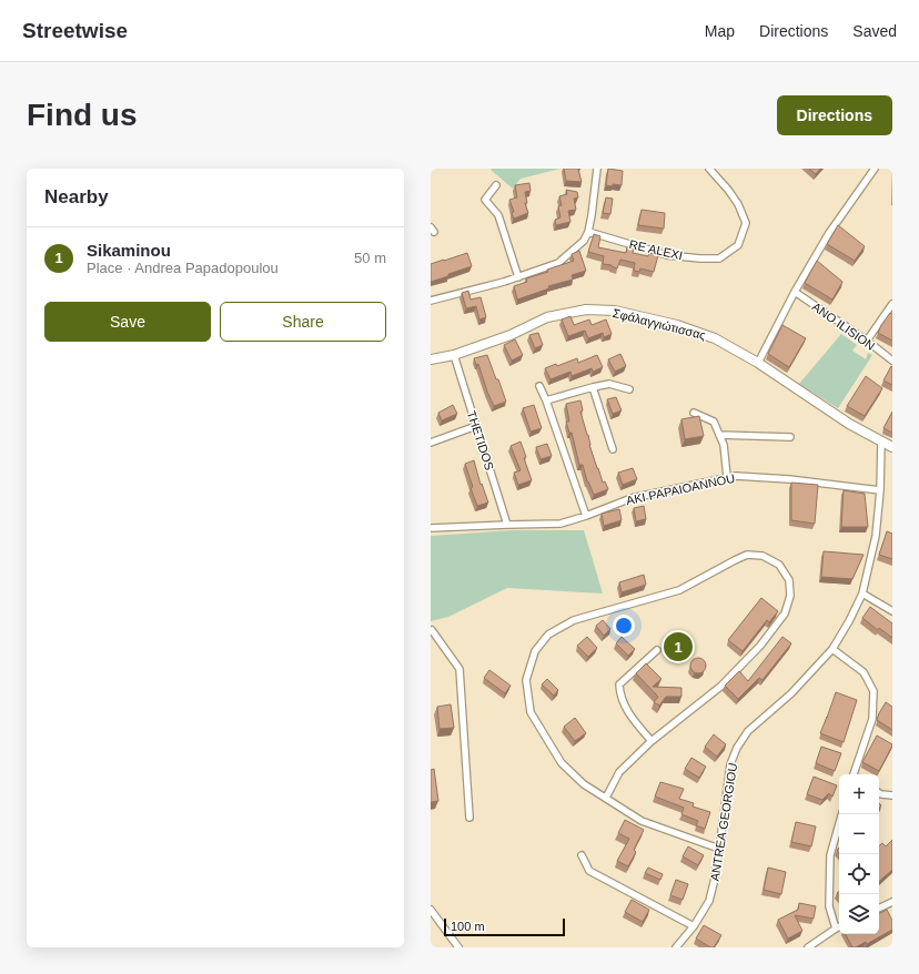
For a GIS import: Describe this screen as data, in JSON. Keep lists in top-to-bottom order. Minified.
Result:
{"streets":{"street":["RE ALEXI","Σφάλαγγιώτισσας","ANO ILISION","THETIDOS","AKI PAPAIOANNOU","ANTREA GEORGIOU"]},"crossings":[["Σφάλαγγιώτισσας","THETIDOS"],["Σφάλαγγιώτισσας","ANTREA GEORGIOU"],["THETIDOS","AKI PAPAIOANNOU"],["AKI PAPAIOANNOU","ANTREA GEORGIOU"]],"scale_bar":"100 m","page":{"header":"Streetwise","nav":["Map","Directions","Saved"],"buttons":["Directions",["Save","Share"]],"title":"Find us","heading":"Nearby","list":[{"mark":"1","name":"Sikaminou","note":"Place · Andrea Papadopoulou","value":"50 m"}],"pins":"1","map_buttons":["+","−"],"scale":"100 m"}}
